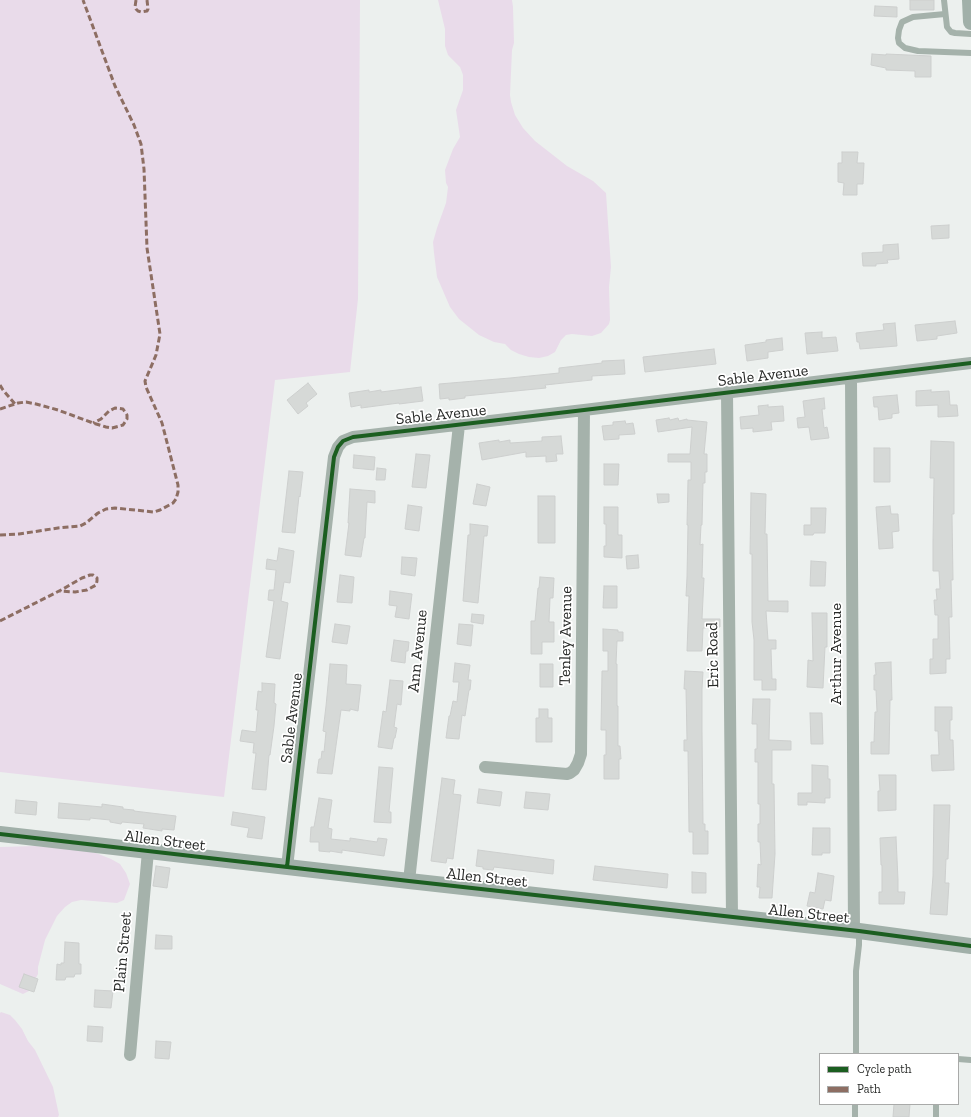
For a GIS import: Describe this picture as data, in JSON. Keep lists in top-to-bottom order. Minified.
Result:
{"streets":{"street":["Sable Avenue","Tenley Avenue","Ann Avenue","Arthur Avenue","Eric Road","Allen Street","Plain Street"]},"crossings":[["Sable Avenue","Tenley Avenue"],["Sable Avenue","Ann Avenue"],["Sable Avenue","Arthur Avenue"],["Sable Avenue","Eric Road"],["Sable Avenue","Allen Street"],["Ann Avenue","Allen Street"],["Arthur Avenue","Allen Street"],["Eric Road","Allen Street"],["Allen Street","Plain Street"]],"legend":["Cycle path","Path"]}
